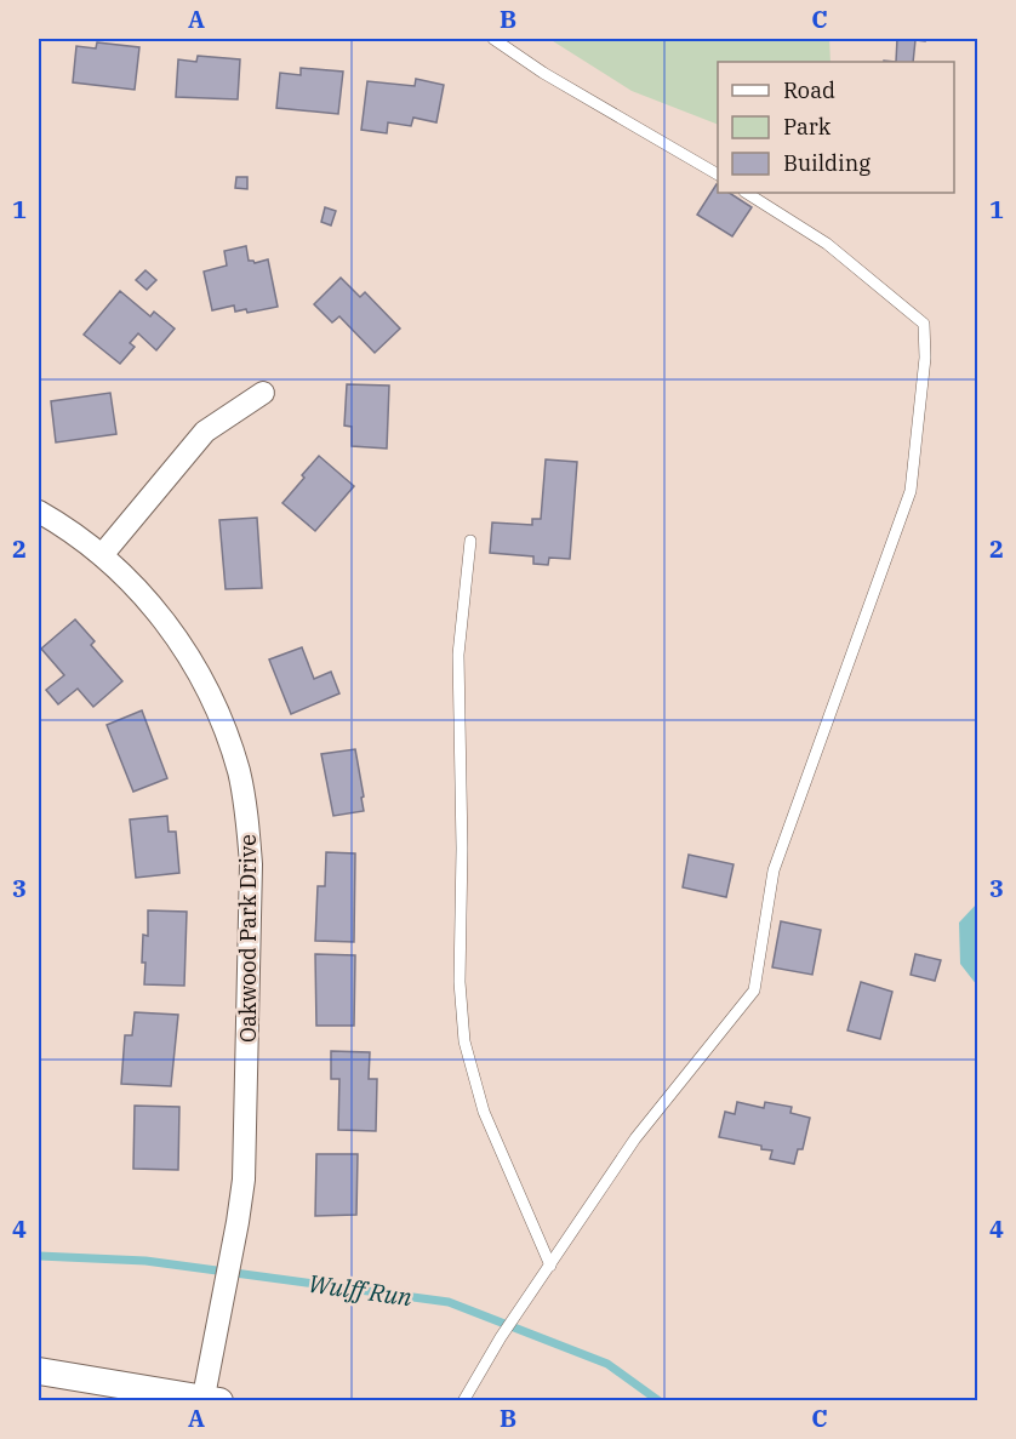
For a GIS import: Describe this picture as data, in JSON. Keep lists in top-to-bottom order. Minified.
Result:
{"streets":{"street":["Oakwood Park Drive"]},"water":["Wulff Run"],"legend":["Road","Park","Building"],"grid":{"columns":["A","B","C"],"rows":["1","2","3","4"]}}
